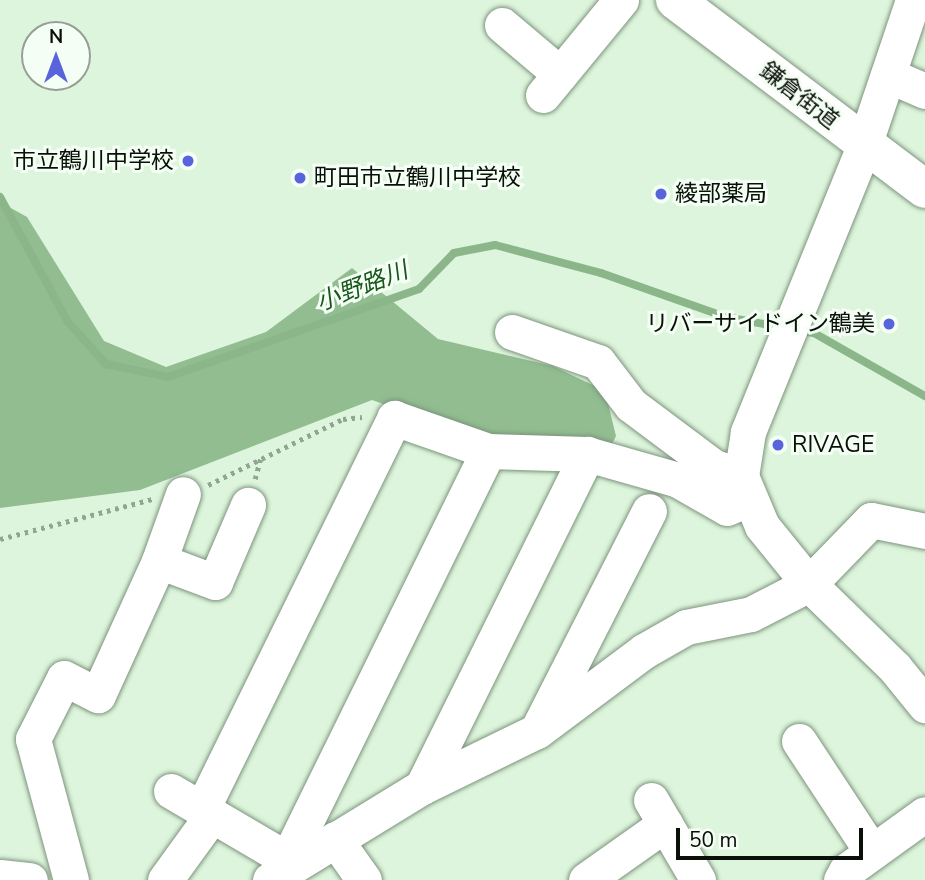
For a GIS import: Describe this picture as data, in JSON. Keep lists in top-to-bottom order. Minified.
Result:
{"streets":{"main road":["鎌倉街道"]},"water":["小野路川"],"places":["市立鶴川中学校","町田市立鶴川中学校","綾部薬局","リバーサイドイン鶴美","RIVAGE"],"scale_bar":"50 m","north":"top"}
